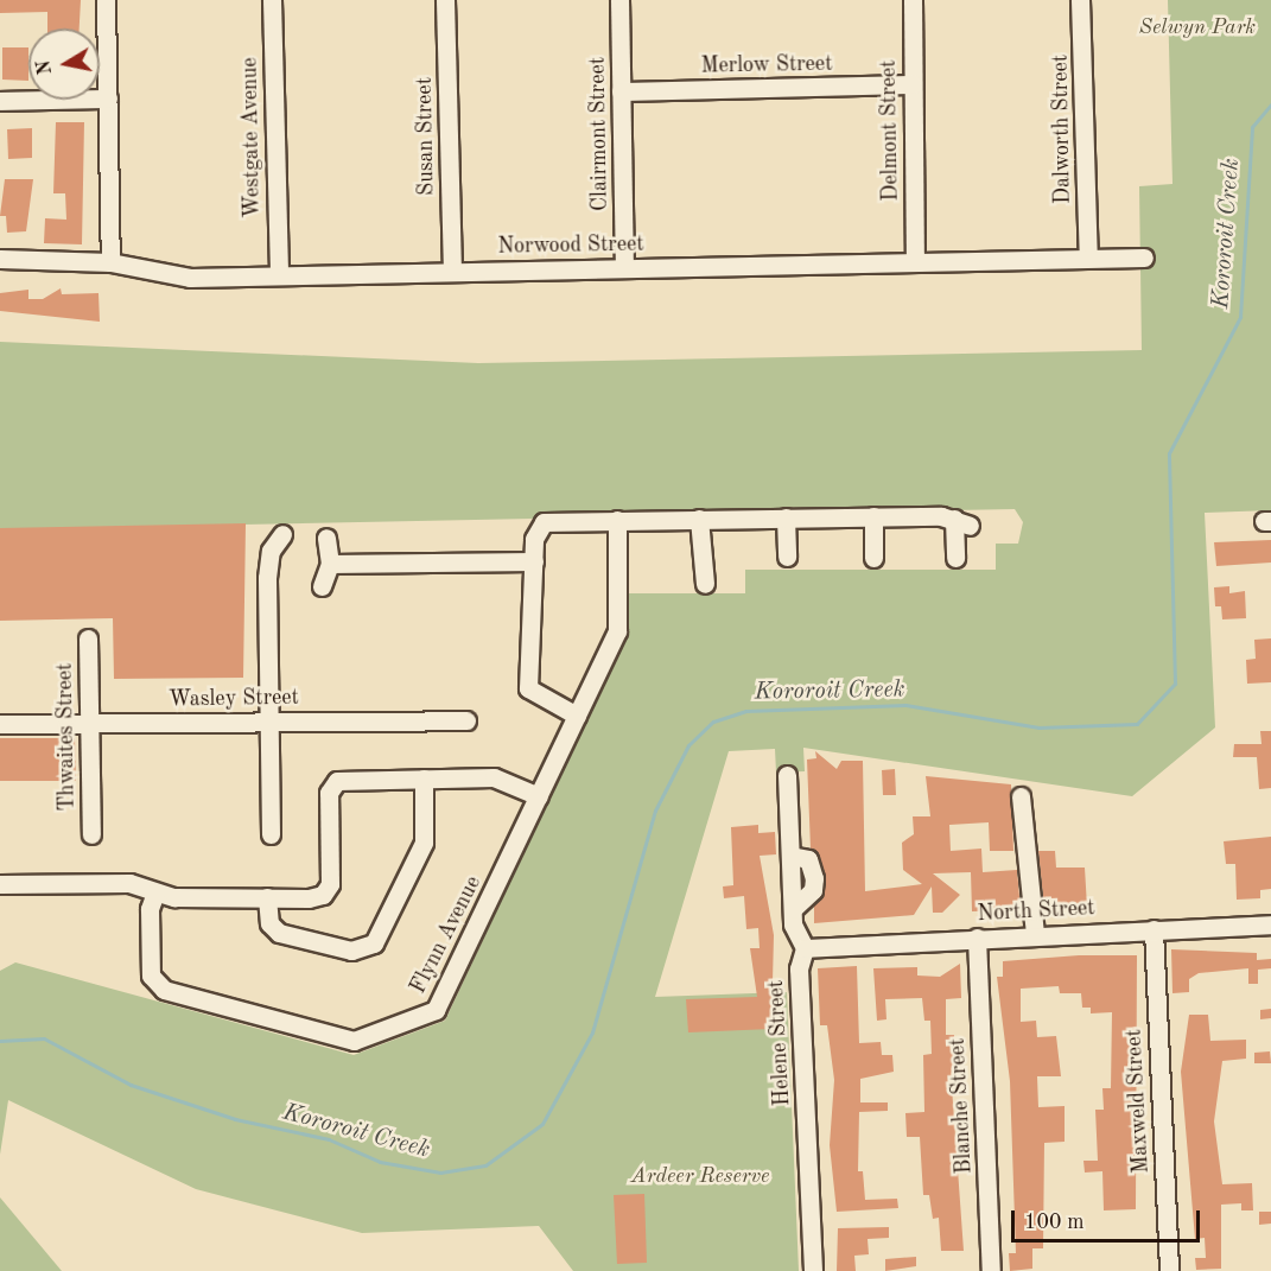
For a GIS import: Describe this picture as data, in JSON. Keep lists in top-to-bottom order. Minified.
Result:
{"streets":{"street":["Merlow Street","Dalworth Street","Delmont Street","Clairmont Street","Susan Street","Westgate Avenue","Norwood Street","Wasley Street","Thwaites Street","North Street","Flynn Avenue","Helene Street","Maxweld Street","Blanche Street"]},"crossings":[["Merlow Street","Delmont Street"],["Merlow Street","Clairmont Street"],["Dalworth Street","Norwood Street"],["Delmont Street","Norwood Street"],["Clairmont Street","Norwood Street"],["Susan Street","Norwood Street"],["Westgate Avenue","Norwood Street"],["Wasley Street","Thwaites Street"],["North Street","Helene Street"],["North Street","Maxweld Street"],["North Street","Blanche Street"]],"water":["Kororoit Creek"],"parks":["Selwyn Park","Ardeer Reserve"],"scale_bar":"100 m","north":"left"}
